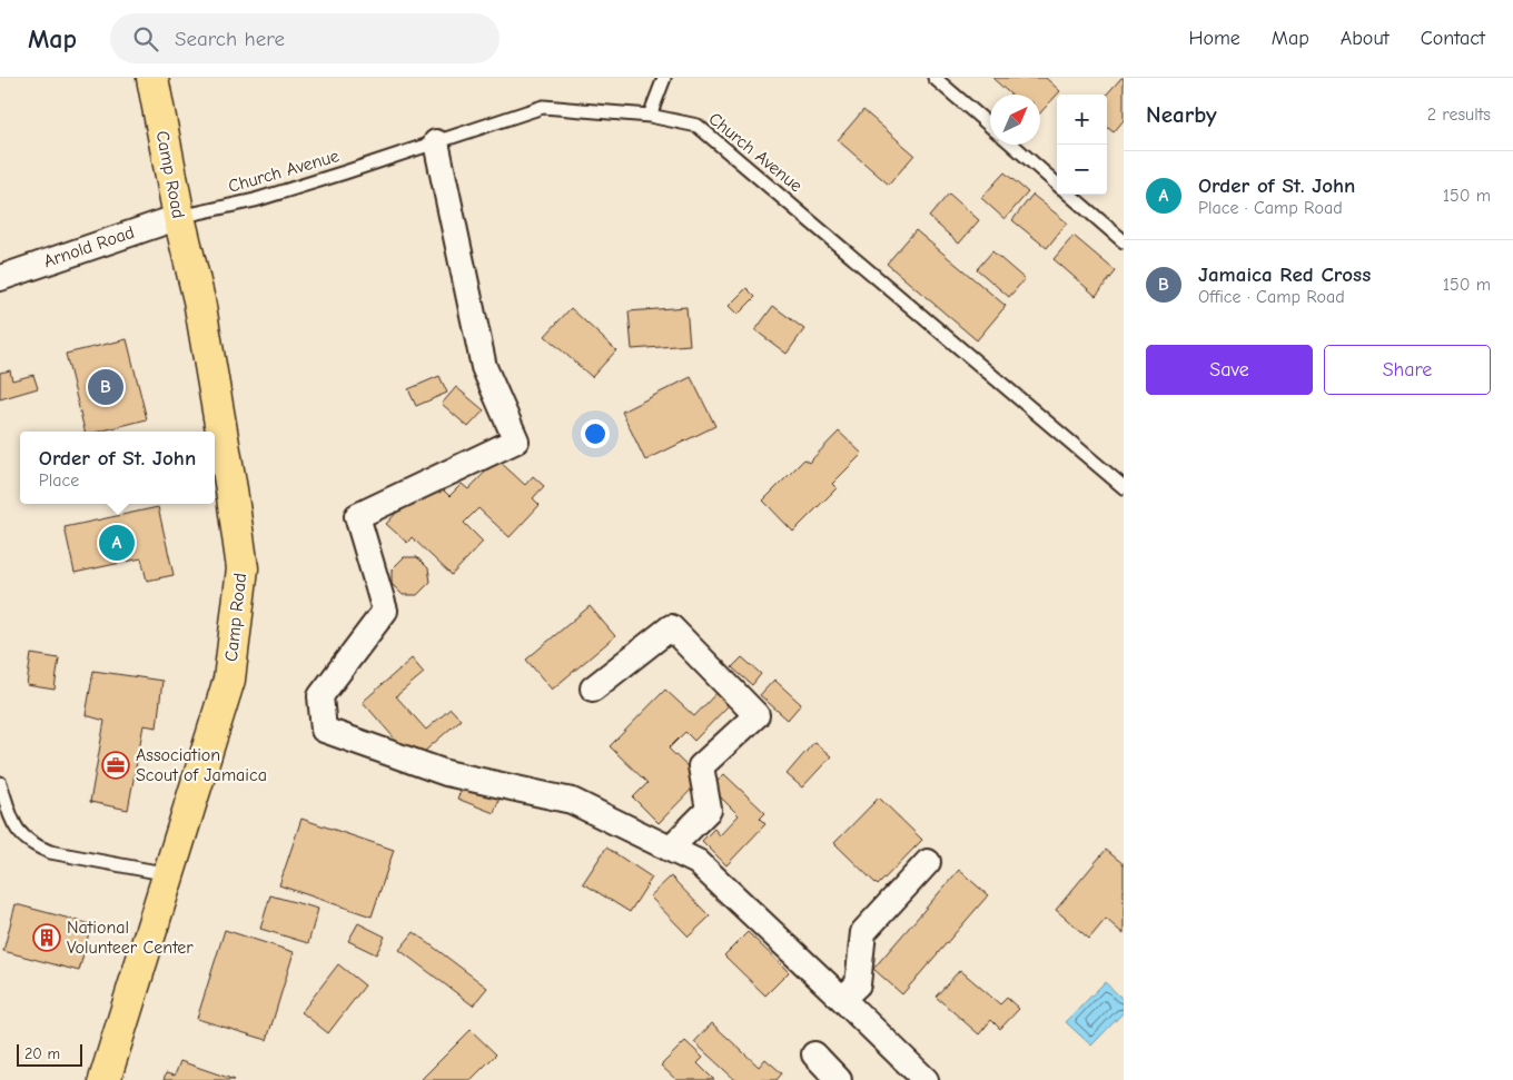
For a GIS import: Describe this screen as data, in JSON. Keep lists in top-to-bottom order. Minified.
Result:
{"streets":{"main road":["Camp Road"],"street":["Arnold Road"],"lane":["Church Avenue"]},"crossings":[["Church Avenue","Camp Road"],["Church Avenue","Arnold Road"],["Camp Road","Arnold Road"]],"places":{"office":["Association Scout of Jamaica"],"building":["National Volunteer Center"]},"scale_bar":"20 m","north":"top right","page":{"header":"Map","search":"Search here","nav":["Home","Map","About","Contact"],"heading":["Nearby","2 results"],"map_buttons":["+","−"],"list":[{"mark":"A","name":"Order of St. John","note":"Place · Camp Road","value":"150 m"},{"mark":"B","name":"Jamaica Red Cross","note":"Office · Camp Road","value":"150 m"}],"buttons":["Save","Share"],"pins":["B","A"],"popup":["Order of St. John","Place"],"scale":"20 m"}}
